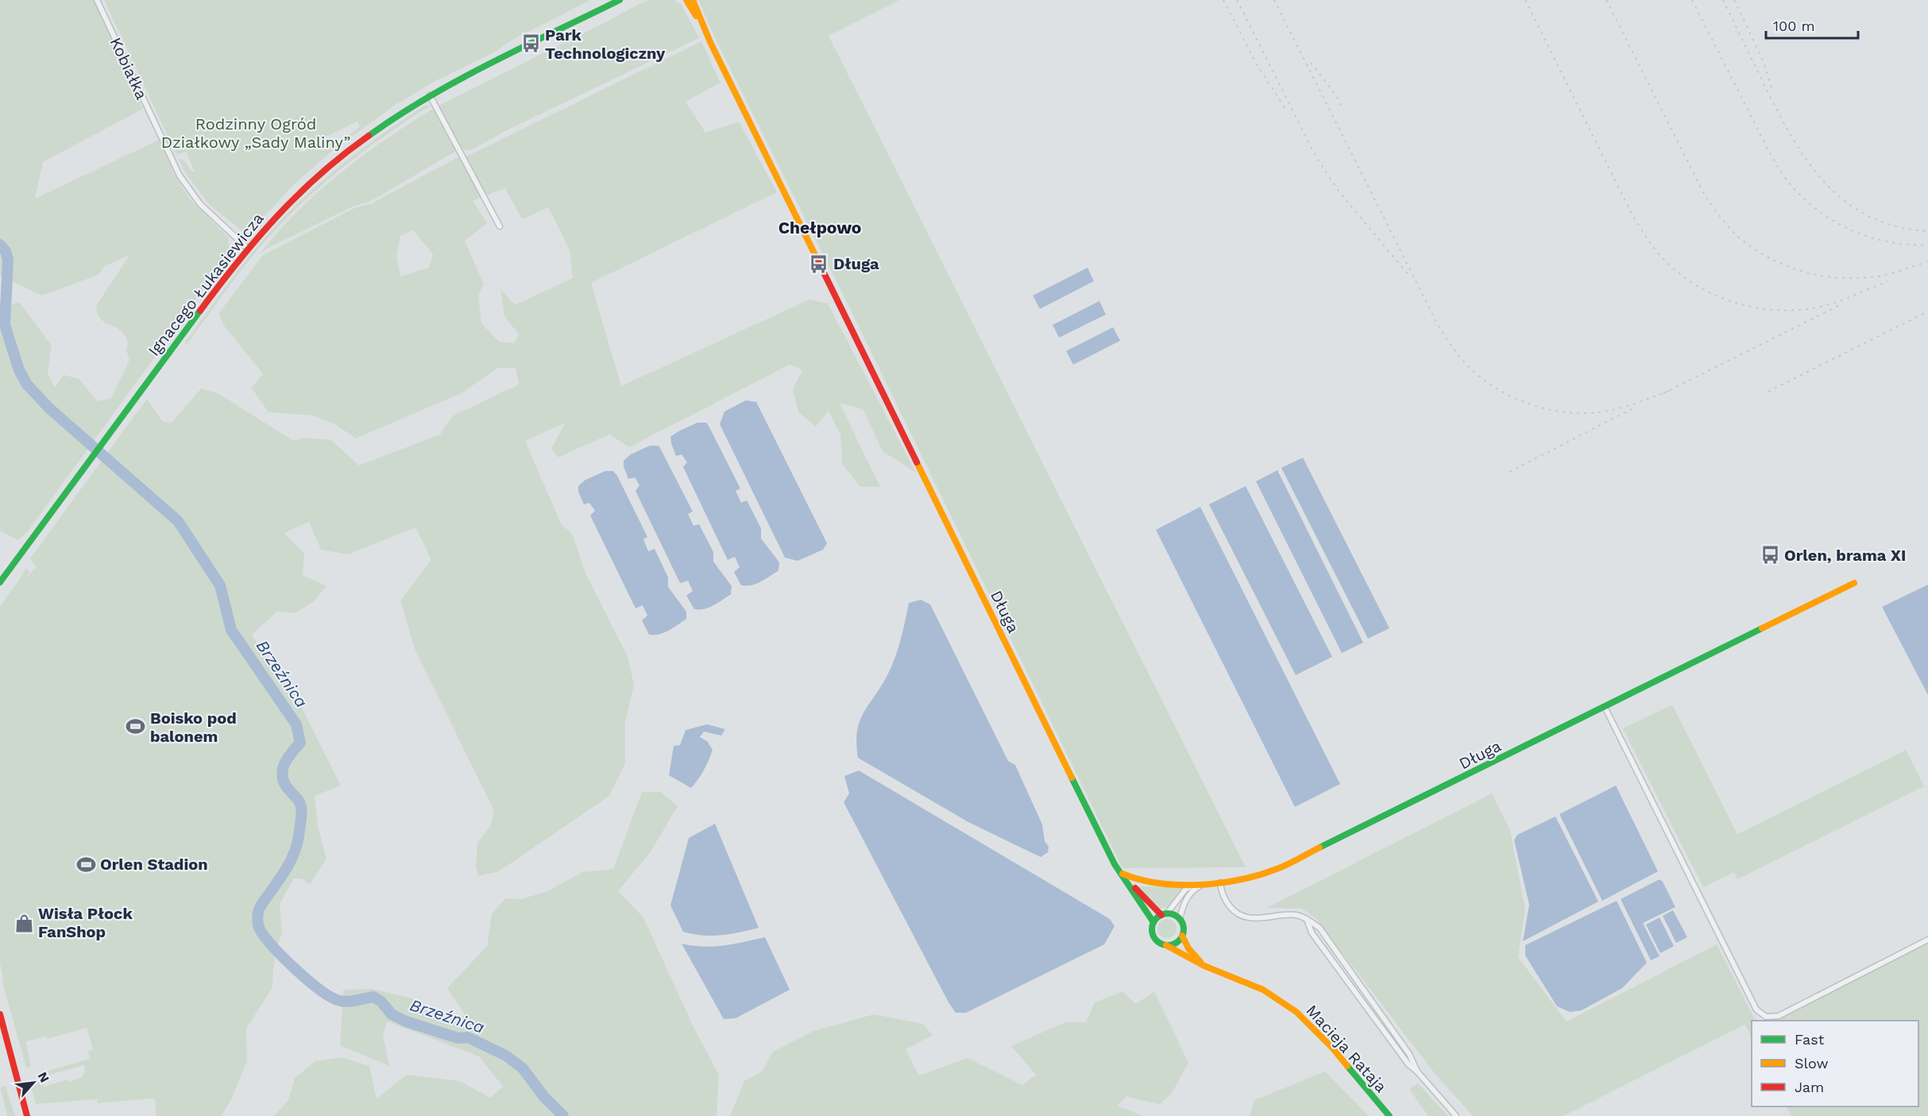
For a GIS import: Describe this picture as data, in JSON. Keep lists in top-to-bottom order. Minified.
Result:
{"streets":{"street":["Kobiałka","Ignacego Łukasiewicza","Długa","Macieja Rataja"]},"crossings":[["Kobiałka","Ignacego Łukasiewicza"],["Długa","Macieja Rataja"]],"districts":["Chełpowo"],"water":["Brzeźnica"],"parks":["Rodzinny Ogród Działkowy „Sady Maliny”"],"places":{"bus stop":["Park Technologiczny","Długa","Orlen, brama XI"],"sports":["Boisko pod balonem","Orlen Stadion"],"shop":["Wisła Płock FanShop"]},"legend":["Fast","Slow","Jam"],"scale_bar":"100 m","north":"top right"}
